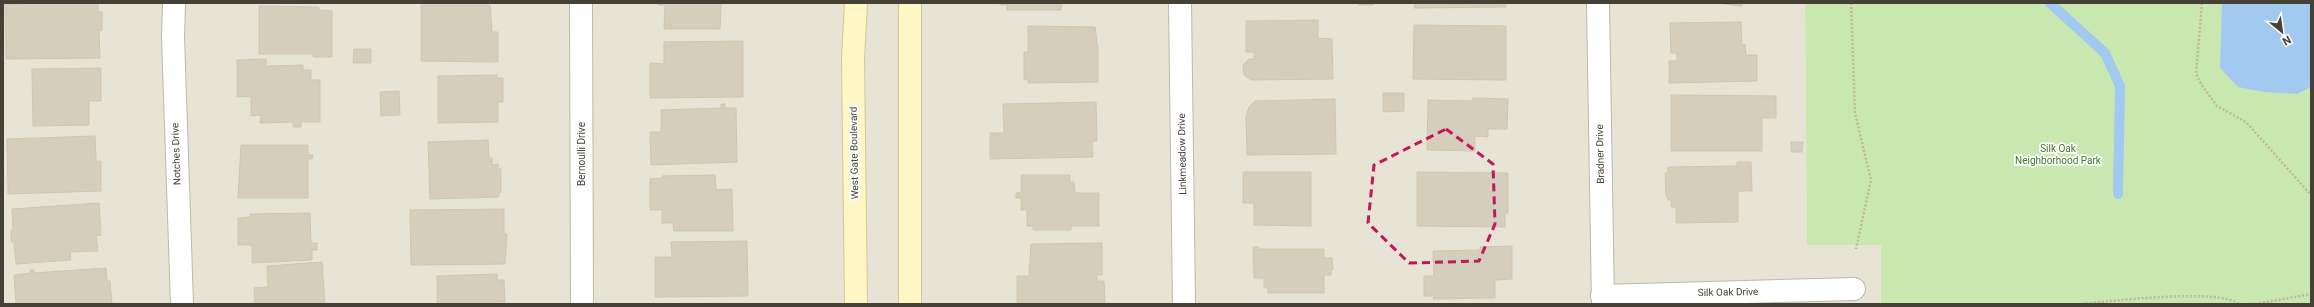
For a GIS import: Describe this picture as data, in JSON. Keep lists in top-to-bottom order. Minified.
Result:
{"streets":{"main road":["West Gate Boulevard"],"street":["Notches Drive","Bernoulli Drive","Linkmeadow Drive","Bradner Drive","Silk Oak Drive"]},"crossings":[["Bradner Drive","Silk Oak Drive"]],"parks":["Silk Oak Neighborhood Park"],"north":"bottom right"}
